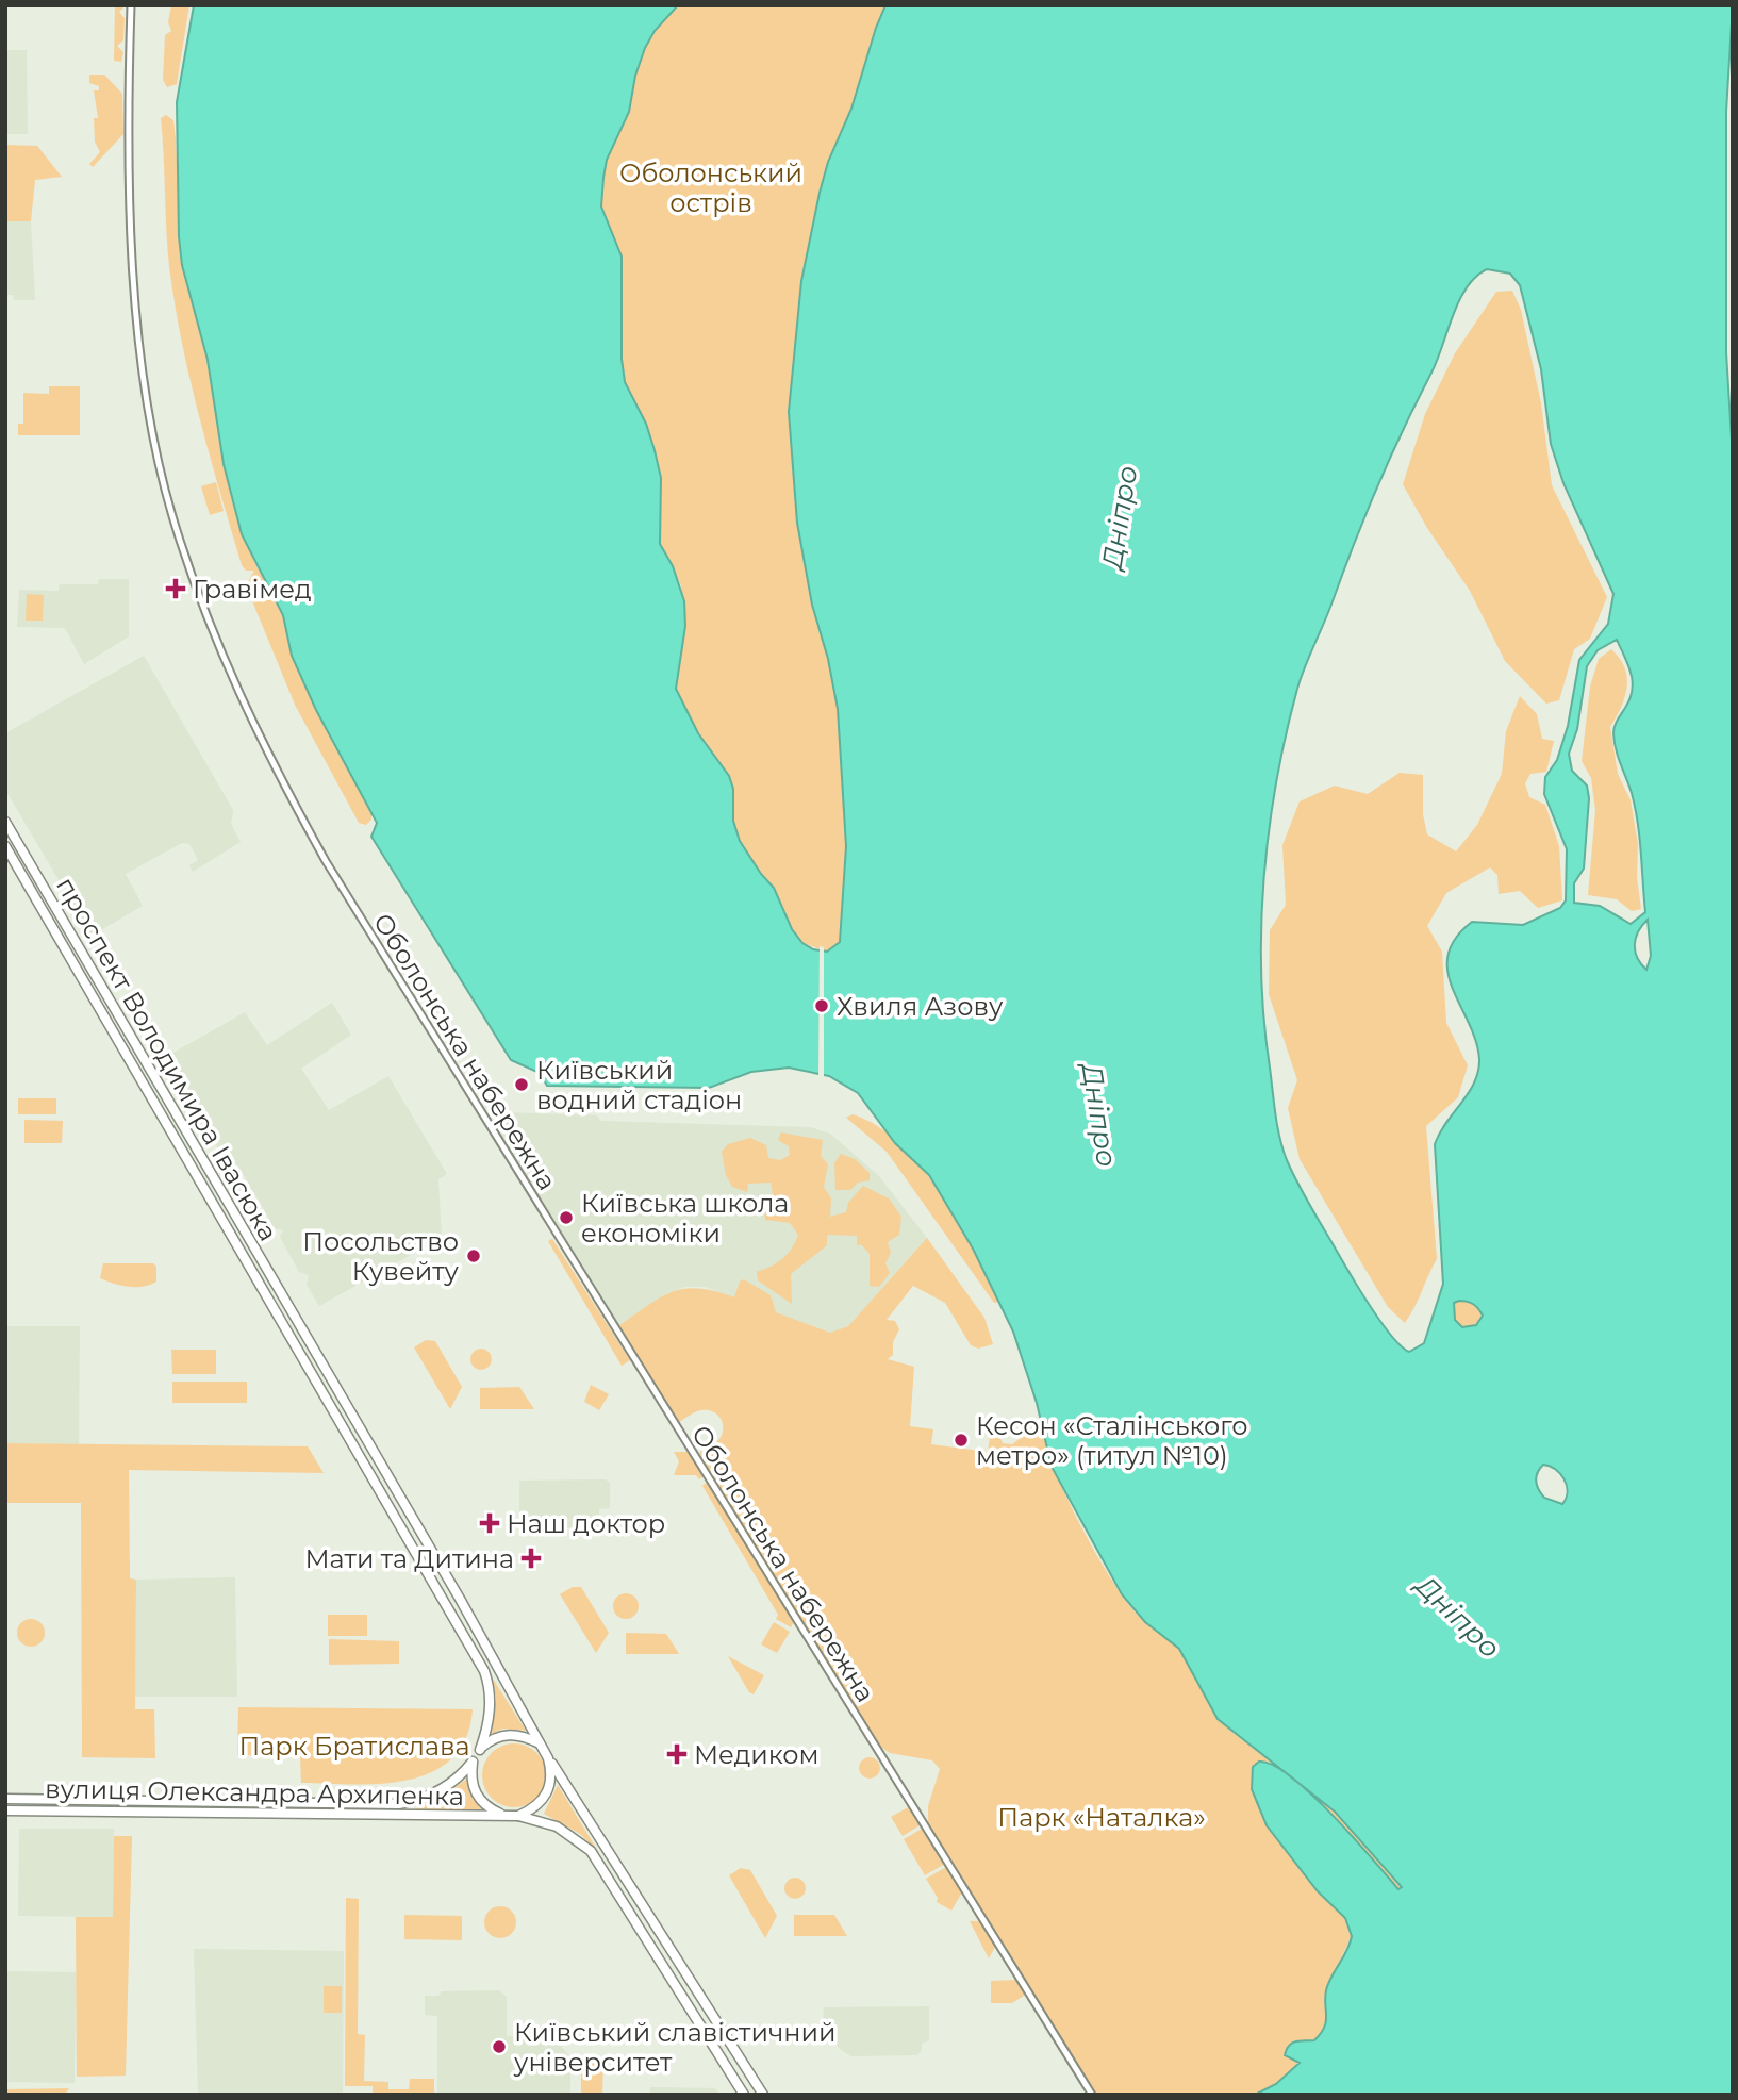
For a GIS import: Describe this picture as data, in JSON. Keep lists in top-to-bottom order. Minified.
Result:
{"streets":{"main road":["проспект Володимира Івасюка","вулиця Олександра Архипенка"],"street":["Оболонська набережна"]},"crossings":[["проспект Володимира Івасюка","вулиця Олександра Архипенка"]],"water":["Дніпро"],"parks":["Оболонський острів","Парк Братислава","Парк «Наталка»"],"places":{"health":["Гравімед","Наш доктор","Мати та Дитина","Медиком"],"other":["Хвиля Азову","Київський водний стадіон","Київська школа економіки","Посольство Кувейту","Кесон «Сталінського метро» (титул №10)","Київський славістичний університет"]}}
